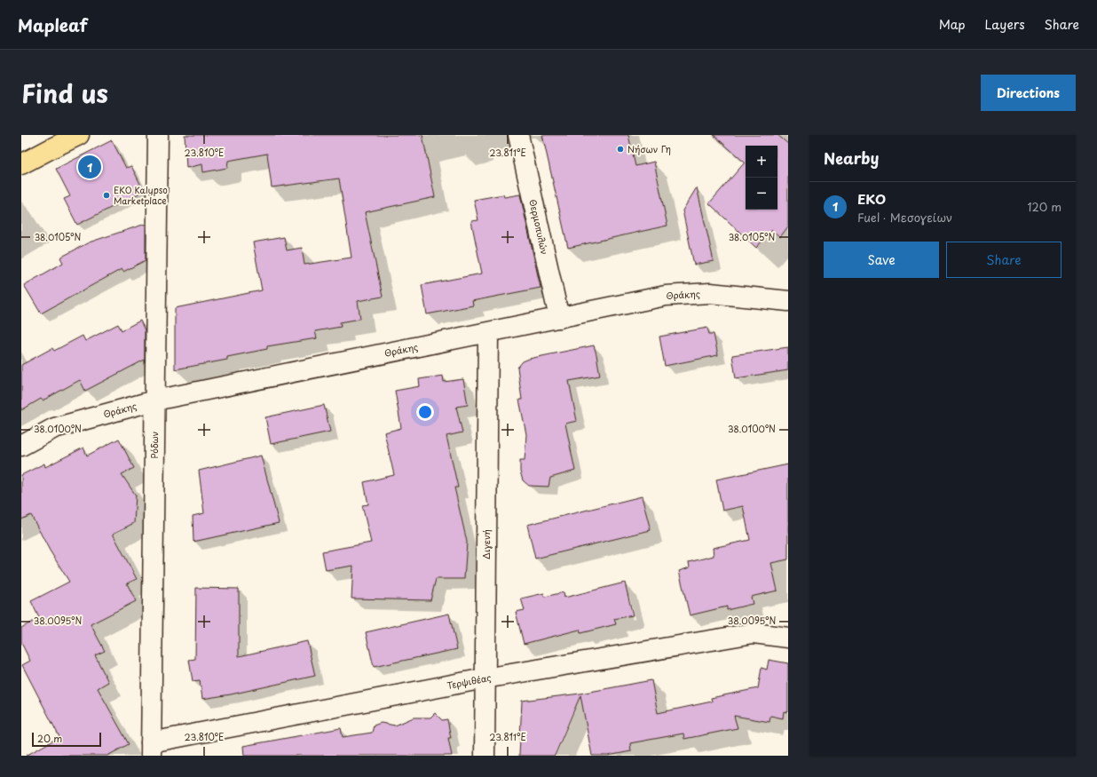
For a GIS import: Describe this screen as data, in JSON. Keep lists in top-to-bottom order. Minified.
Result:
{"streets":{"street":["Θερμοπυλών","Θράκης","Ρόδων","Διγενή","Τερψιθέας"]},"crossings":[["Θερμοπυλών","Θράκης"],["Θράκης","Ρόδων"],["Θράκης","Διγενή"],["Ρόδων","Τερψιθέας"],["Διγενή","Τερψιθέας"]],"places":["Νήσων Γη","EKO Kalypso Marketplace"],"scale_bar":"20 m","page":{"header":"Mapleaf","nav":["Map","Layers","Share"],"title":"Find us","buttons":["Directions",["Save","Share"]],"heading":"Nearby","map_buttons":["+","−"],"pins":"1","list":[{"mark":"1","name":"EKO","note":"Fuel · Μεσογείων","value":"120 m"}],"scale":"20 m"},"coordinates":["23.810°E","23.811°E","38.0105°N","38.0100°N","38.0095°N"]}
